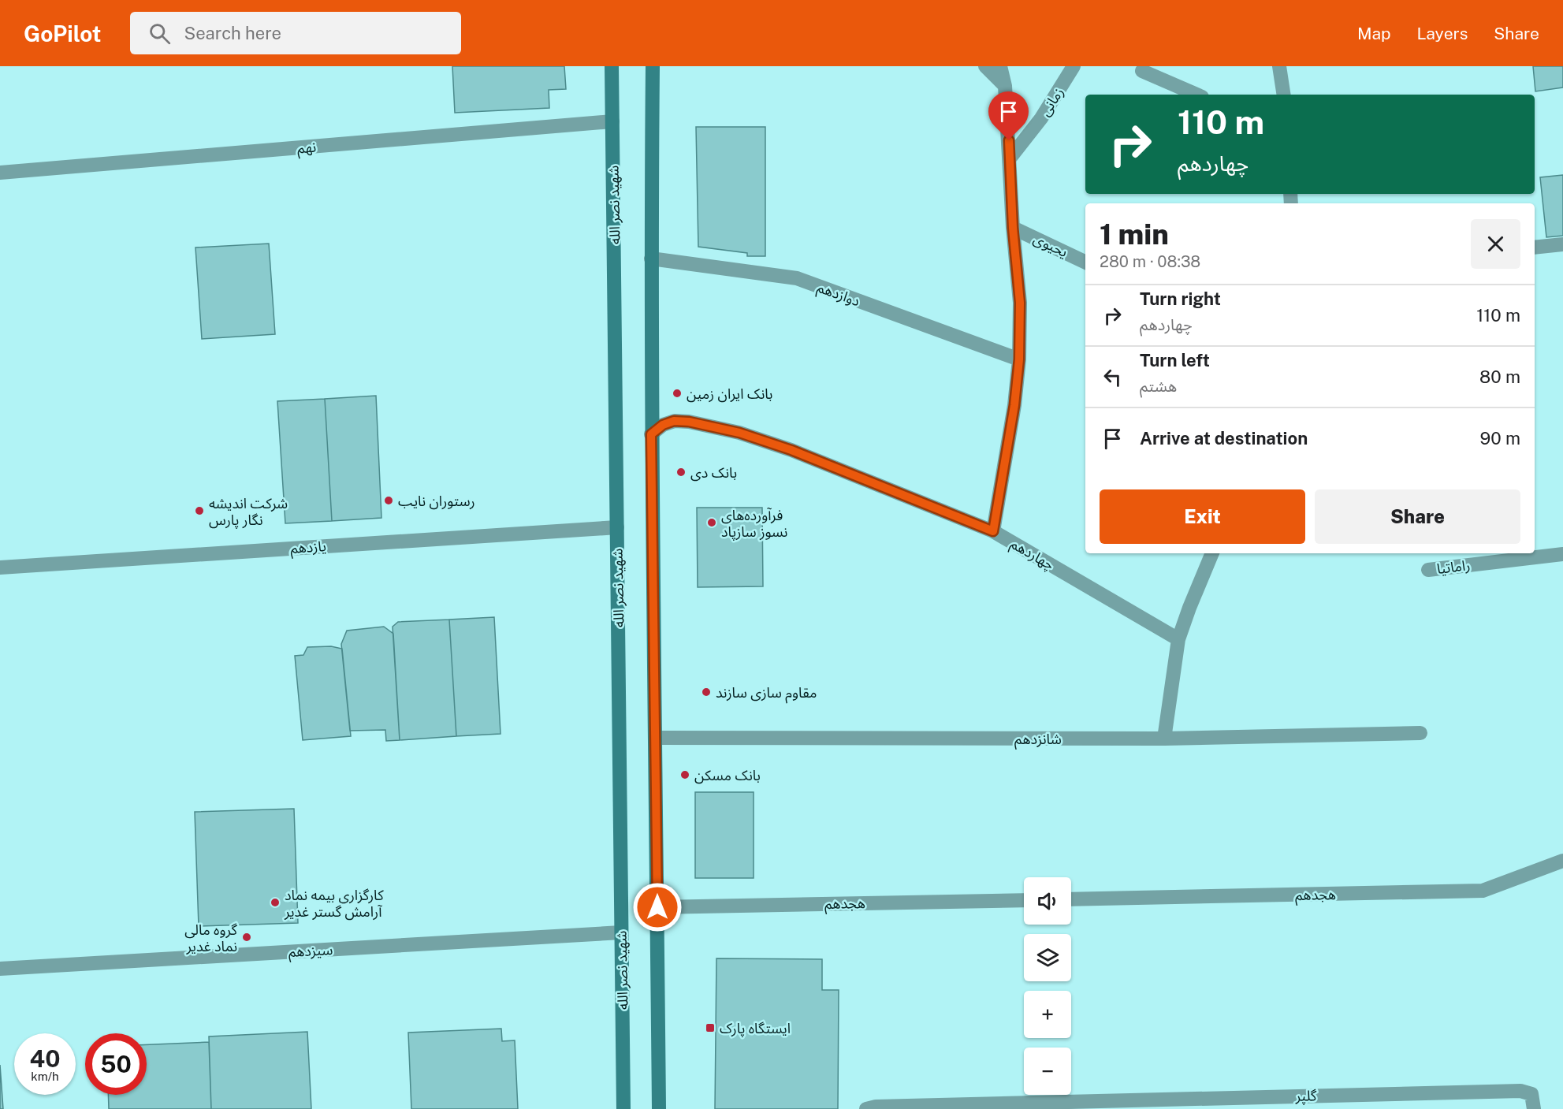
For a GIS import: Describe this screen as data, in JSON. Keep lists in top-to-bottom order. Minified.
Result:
{"streets":{"main road":["شهید نصر الله"],"street":["زمانی","نهم","یحیوی","دوازدهم","یازدهم","چهاردهم","راماتیا","شانزدهم","هجدهم","سیزدهم","گلپر"]},"crossings":[["نهم","شهید نصر الله"],["شهید نصر الله","یازدهم"],["شهید نصر الله","سیزدهم"]],"places":{"other":["بانک ایران زمین","بانک دی","رستوران نایب","شرکت اندیشه نگار پارس","فرآورده‌های نسوز سازپاد","مقاوم سازی سازند","بانک مسکن","کارگزاری بیمه نماد آرامش گستر غدیر","گروه مالی نماد غدیر"],"transit":["ایستگاه پارک"]},"page":{"header":"GoPilot","search":"Search here","nav":["Map","Layers","Share"],"turn":["110 m","چهاردهم"],"heading":["1 min","280 m · 08:38"],"list":[{"name":"Turn right","note":"چهاردهم","value":"110 m"},{"name":"Turn left","note":"هشتم","value":"80 m"},{"name":"Arrive at destination","value":"90 m"}],"buttons":["Exit","Share"],"map_buttons":["+","−"],"speed":"40 km/h","limit":"50"}}
